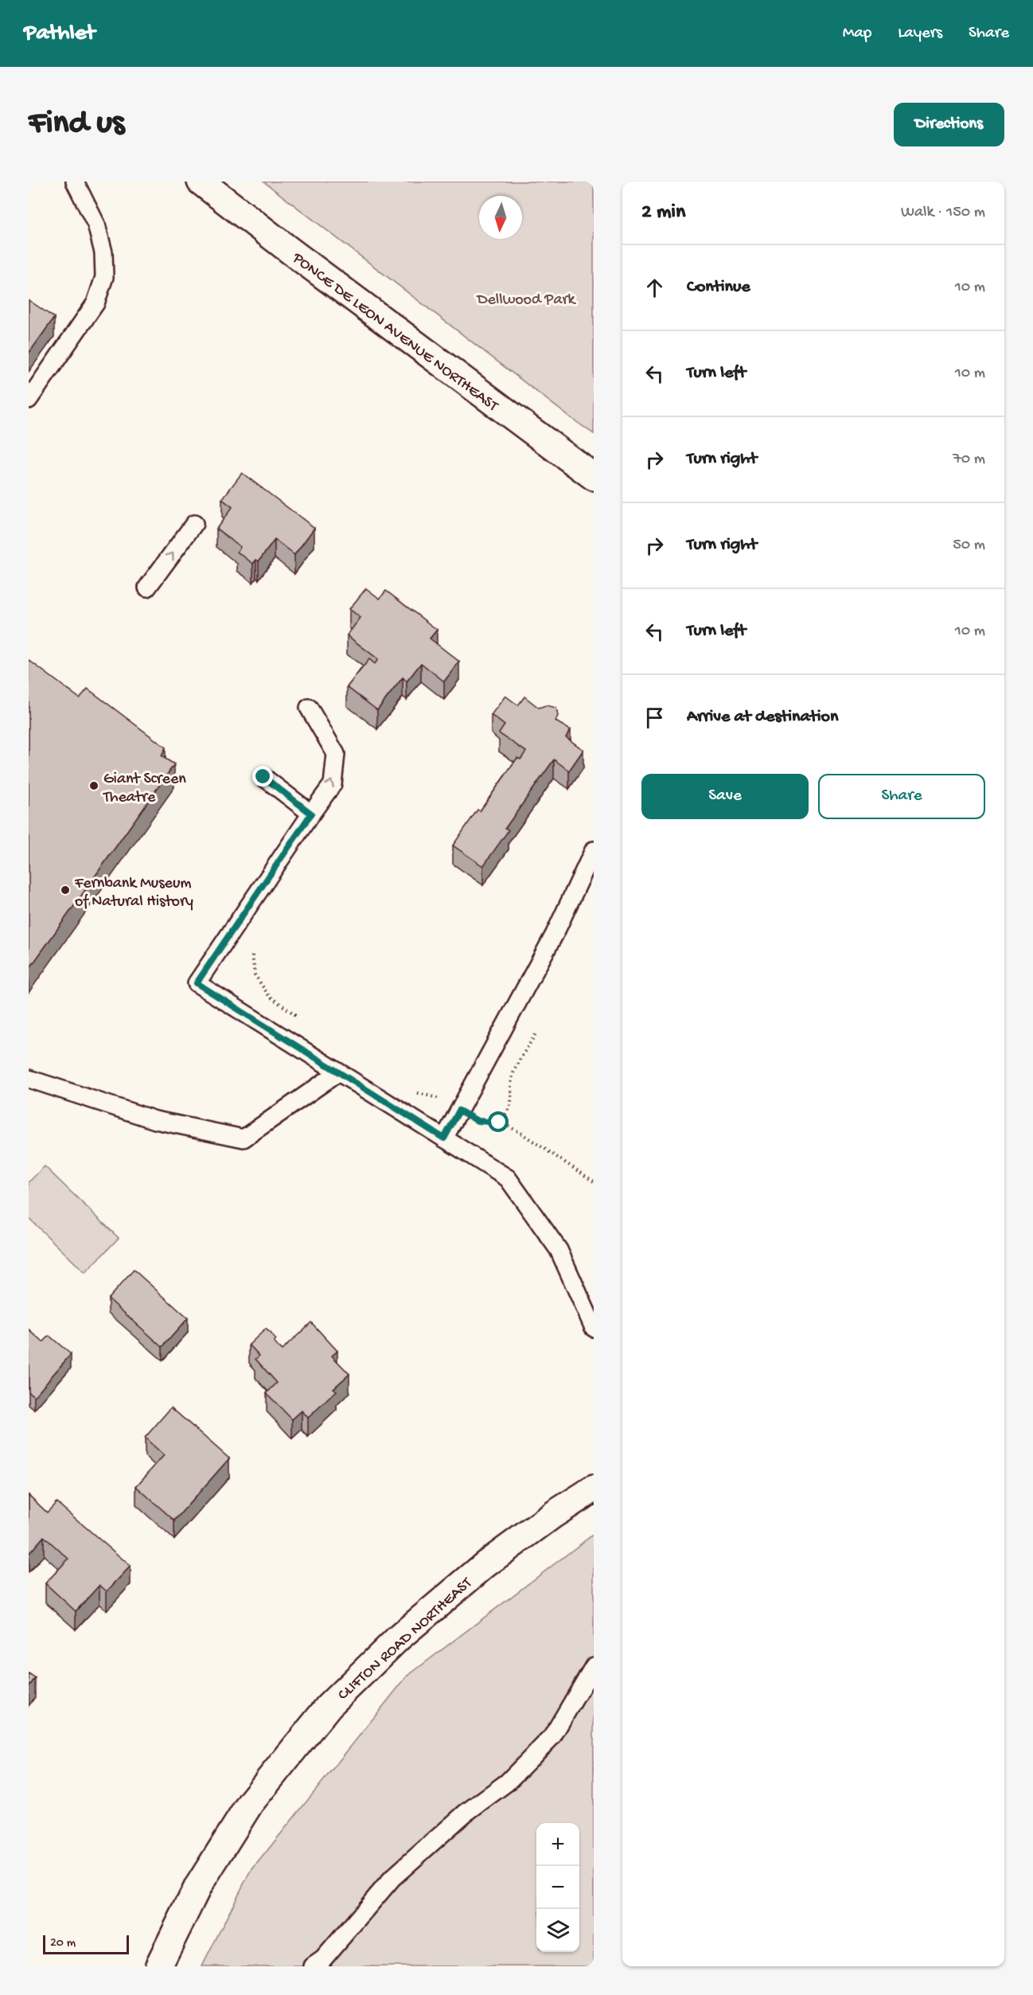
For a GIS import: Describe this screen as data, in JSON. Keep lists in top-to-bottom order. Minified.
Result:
{"streets":{"main road":["PONCE DE LEON AVENUE NORTHEAST","CLIFTON ROAD NORTHEAST"]},"parks":["Dellwood Park"],"places":["Giant Screen Theatre","Fernbank Museum of Natural History"],"scale_bar":"20 m","north":"bottom","page":{"header":"Pathlet","nav":["Map","Layers","Share"],"buttons":["Directions",["Save","Share"]],"title":"Find us","heading":["2 min","Walk · 150 m"],"list":[["Continue","10 m"],["Turn left","10 m"],["Turn right","70 m"],["Turn right","50 m"],["Turn left","10 m"],"Arrive at destination"],"map_buttons":["+","−"],"scale":"20 m"}}
